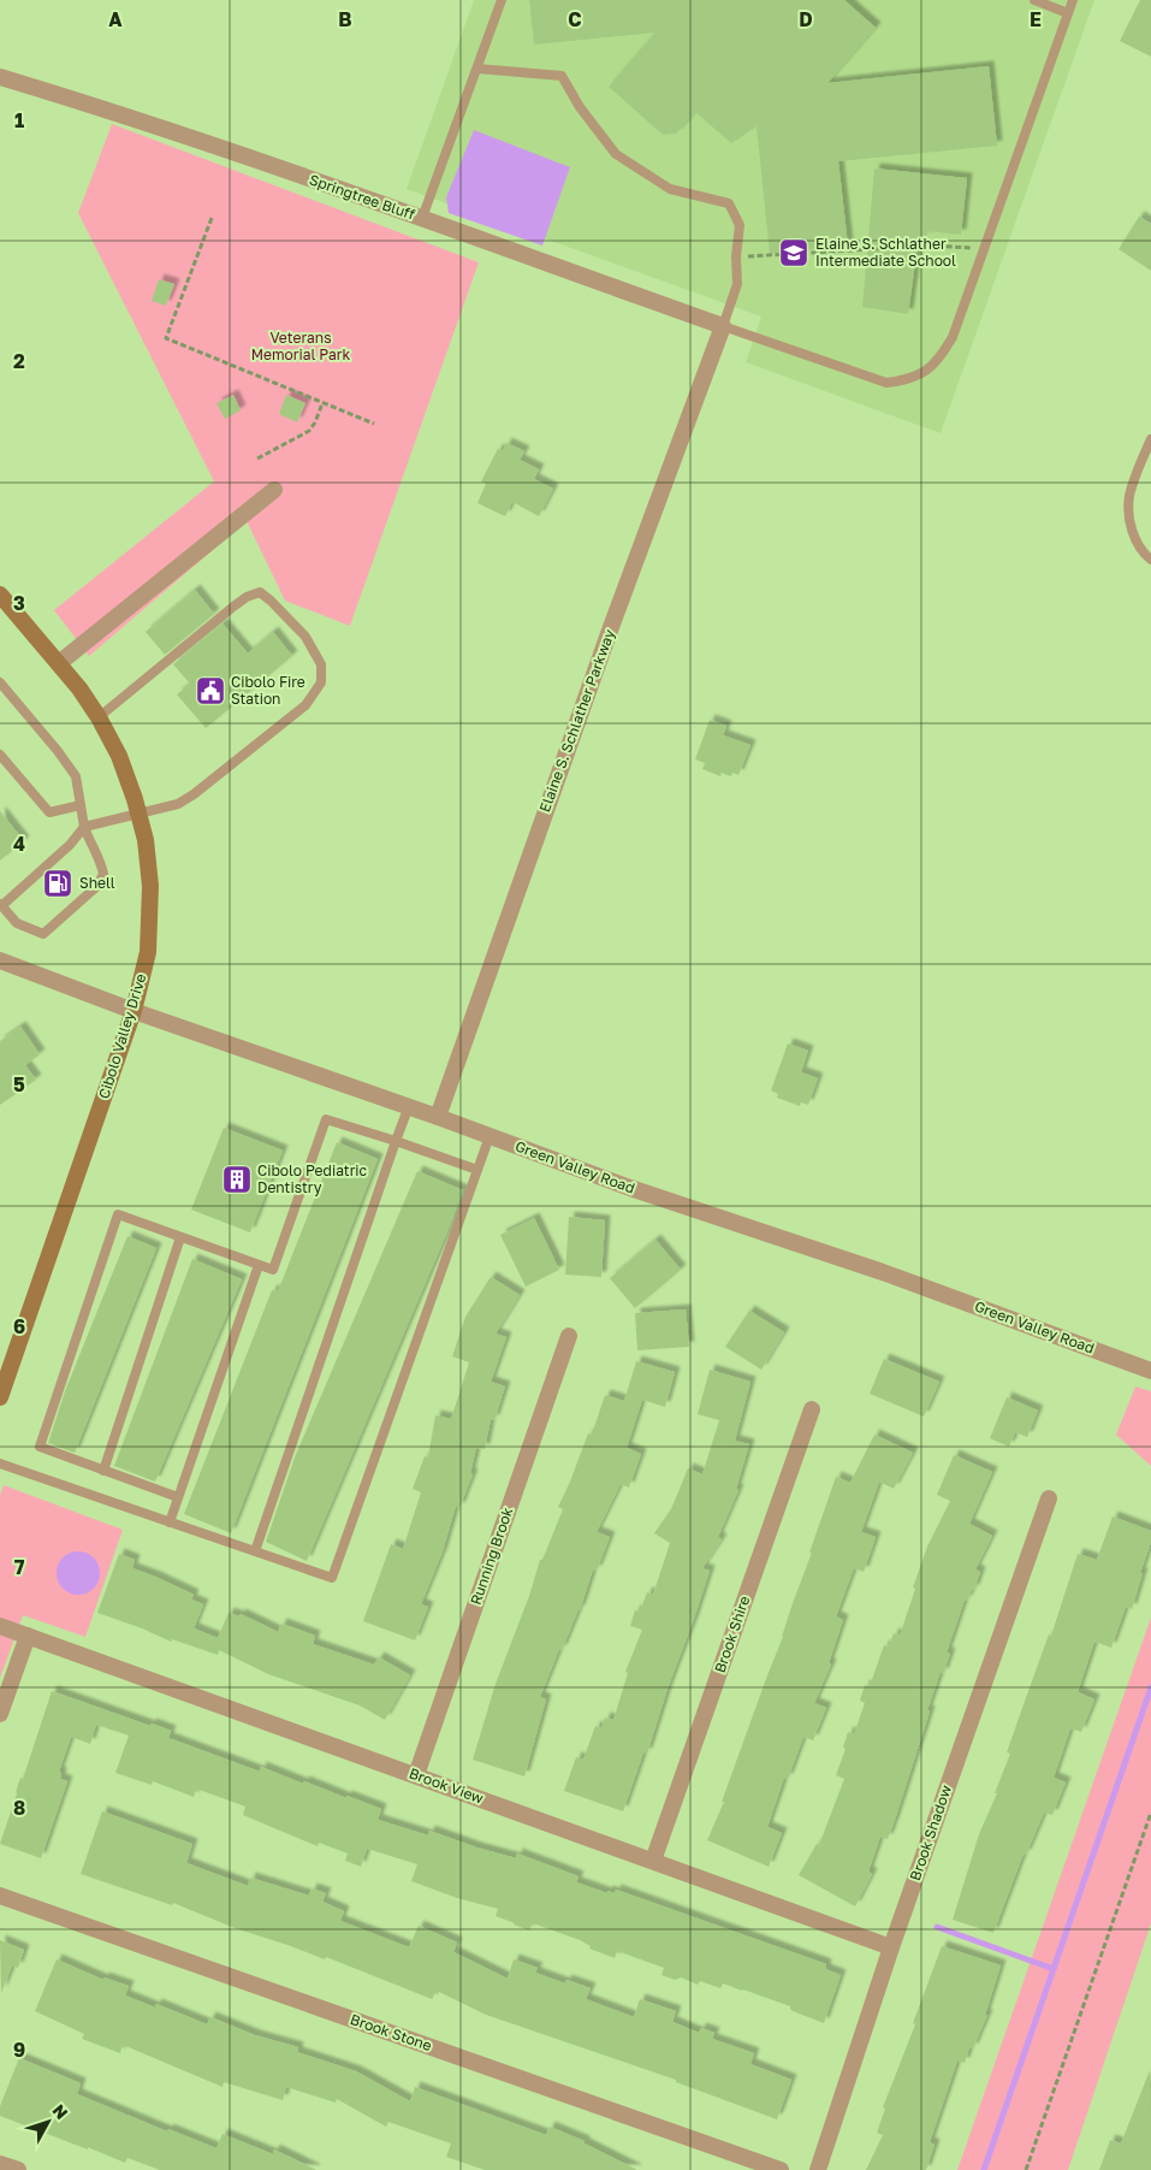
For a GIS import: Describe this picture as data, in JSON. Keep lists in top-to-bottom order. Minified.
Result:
{"streets":{"main road":["Cibolo Valley Drive"],"street":["Springtree Bluff","Elaine S. Schlather Parkway","Green Valley Road","Running Brook","Brook Shire","Brook View","Brook Shadow","Brook Stone"]},"crossings":[["Springtree Bluff","Elaine S. Schlather Parkway"],["Elaine S. Schlather Parkway","Green Valley Road"],["Cibolo Valley Drive","Green Valley Road"],["Running Brook","Brook View"],["Brook Shire","Brook View"],["Brook View","Brook Shadow"]],"parks":["Veterans Memorial Park"],"places":{"school or university":["Elaine S. Schlather Intermediate School"],"public building":["Cibolo Fire Station"],"fuel station":["Shell"],"building":["Cibolo Pediatric Dentistry"]},"north":"top right","grid":{"columns":["A","B","C","D","E"],"rows":["1","2","3","4","5","6","7","8","9"]}}
